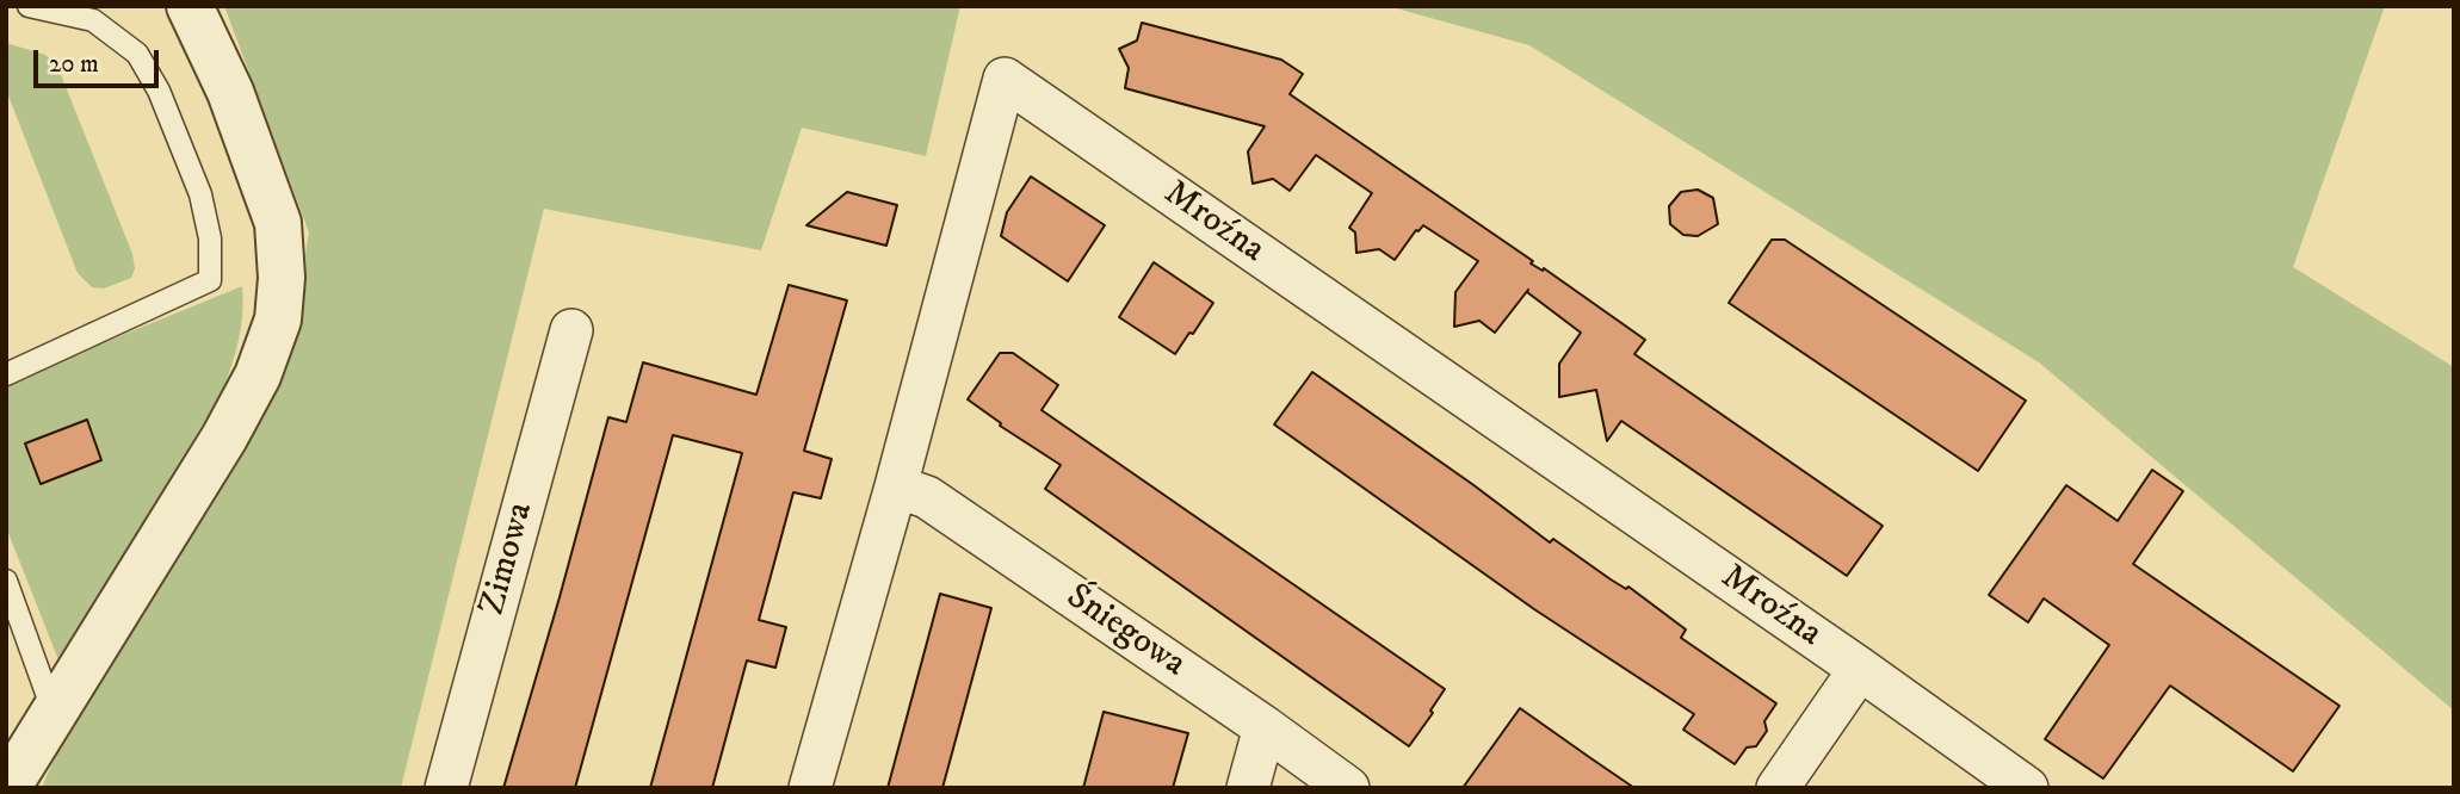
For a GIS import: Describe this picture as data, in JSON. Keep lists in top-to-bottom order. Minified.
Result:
{"streets":{"street":["Mroźna","Zimowa","Śniegowa"]},"crossings":[["Mroźna","Śniegowa"]],"scale_bar":"20 m"}
